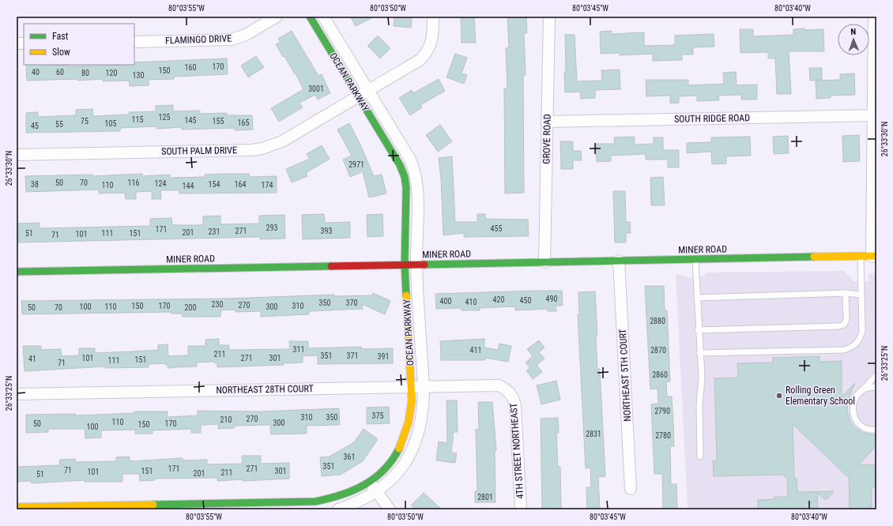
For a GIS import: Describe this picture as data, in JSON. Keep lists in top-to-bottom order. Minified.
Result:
{"streets":{"street":["FLAMINGO DRIVE","OCEAN PARKWAY","SOUTH RIDGE ROAD","GROVE ROAD","SOUTH PALM DRIVE","MINER ROAD","NORTHEAST 5TH COURT","NORTHEAST 28TH COURT","4TH STREET NORTHEAST"]},"crossings":[["OCEAN PARKWAY","SOUTH PALM DRIVE"],["OCEAN PARKWAY","MINER ROAD"],["OCEAN PARKWAY","NORTHEAST 28TH COURT"],["SOUTH RIDGE ROAD","GROVE ROAD"],["GROVE ROAD","MINER ROAD"],["MINER ROAD","NORTHEAST 5TH COURT"],["NORTHEAST 28TH COURT","4TH STREET NORTHEAST"]],"places":["Rolling Green Elementary School"],"house_numbers":["170","160","150","40","60","80","120","130","3001","125","115","145","75","155","165","105","55","45","2971","50","70","116","124","38","154","164","110","174","144","293","455","171","271","393","231","201","51","111","151","101","71","490","420","450","400","410","350","370","230","270","150","170","310","100","110","300","50","70","200","2880","311","411","2870","211","351","371","391","101","271","301","41","151","111","71","2860","2790","375","310","350","270","210","110","300","50","170","150","100","2831","2780","361","351","171","271","71","151","301","101","211","201","51","2801"],"legend":["Fast","Slow"],"north":"top","coordinates":["80°03'55\"W","80°03'50\"W","80°03'45\"W","80°03'40\"W","26°33'30\"N","26°33'25\"N"]}
